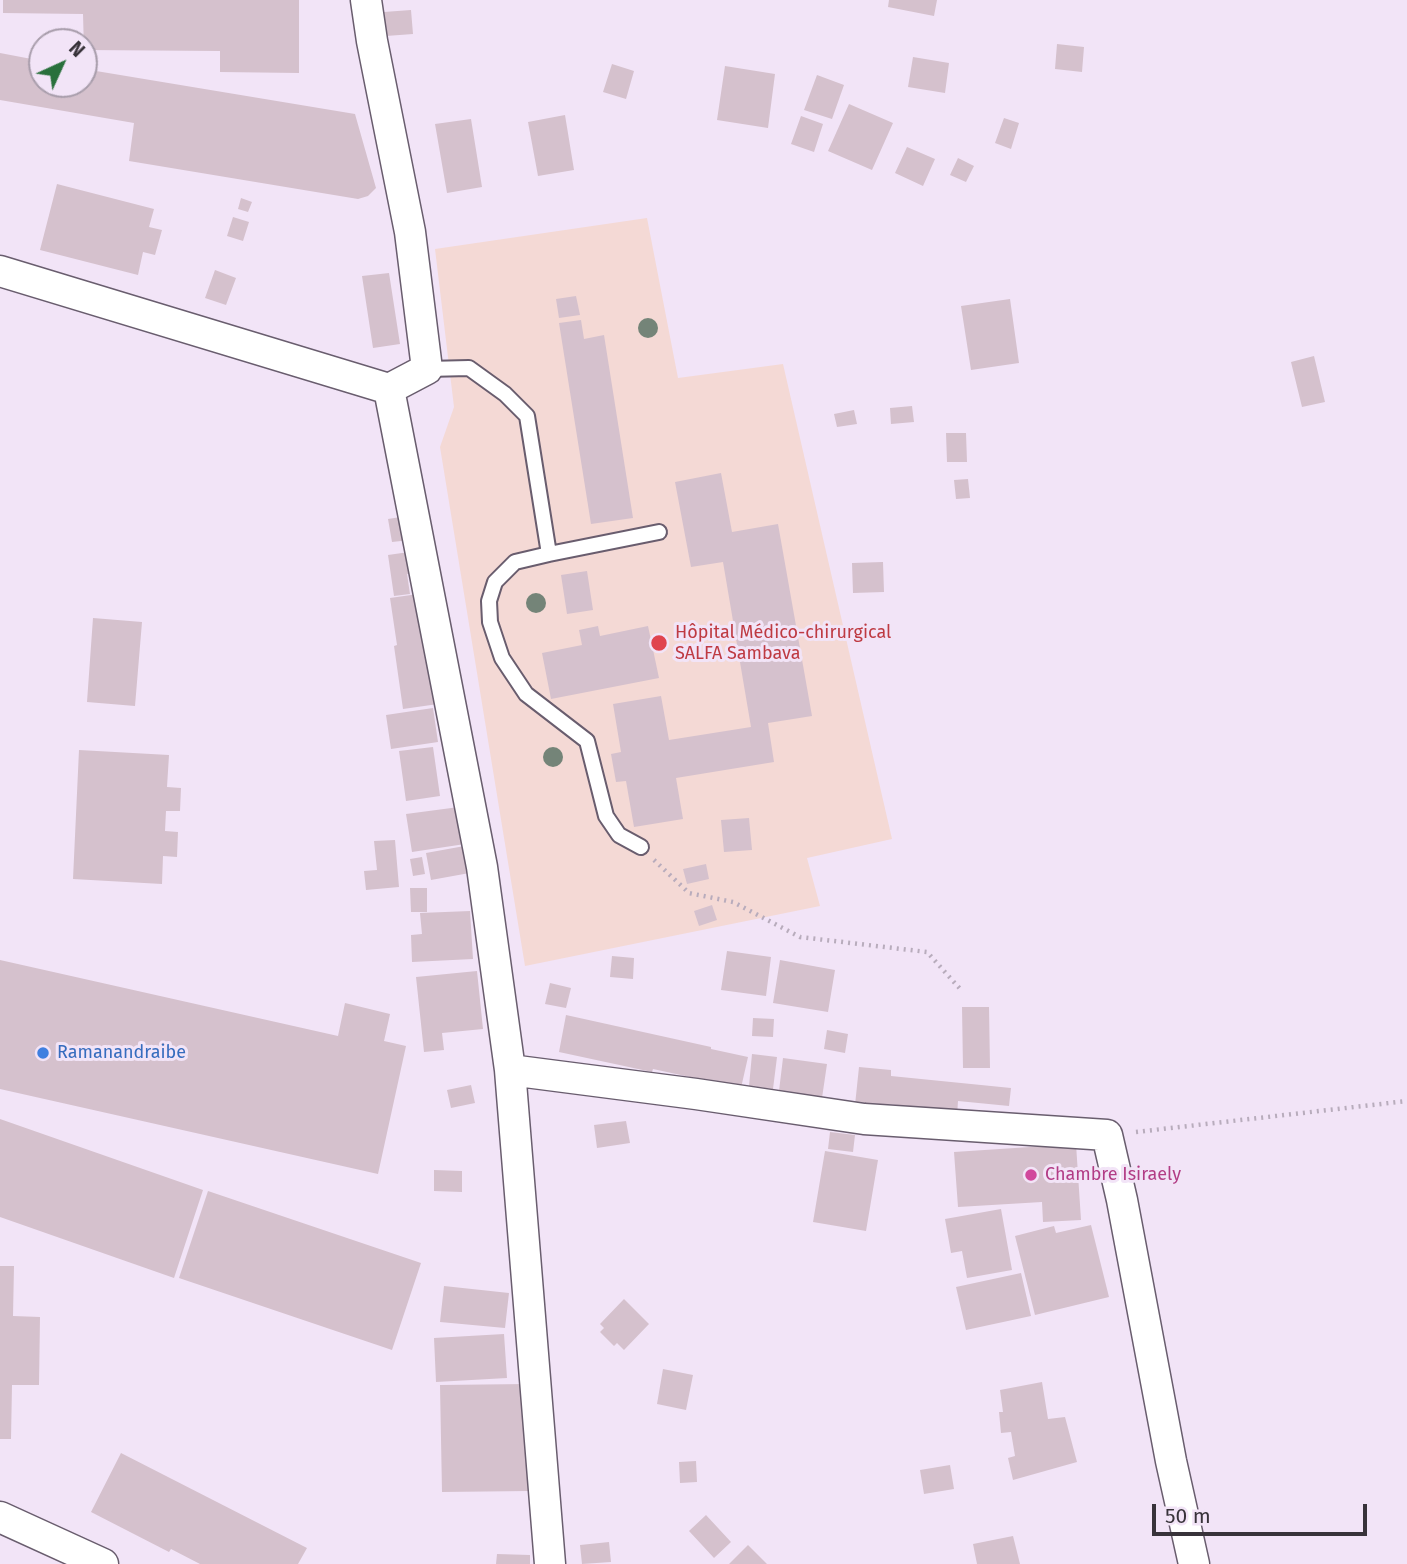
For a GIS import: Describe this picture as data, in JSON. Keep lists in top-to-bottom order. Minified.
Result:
{"places":["Hôpital Médico-chirurgical SALFA Sambava","Ramanandraibe","Chambre Isiraely"],"scale_bar":"50 m","north":"top right"}
